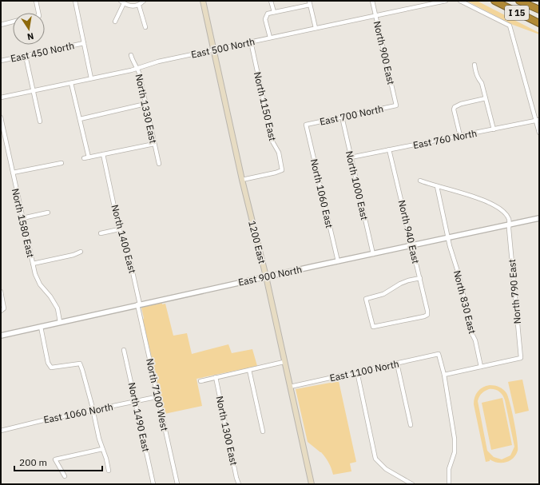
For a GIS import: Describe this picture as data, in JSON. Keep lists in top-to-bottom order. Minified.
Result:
{"streets":{"highway":["I 15"],"main road":["1200 East"],"street":["East 500 North","East 450 North","North 900 East","North 1150 East","North 1330 East","East 700 North","East 760 North","North 1000 East","North 1060 East","North 1580 East","North 940 East","North 1400 East","East 900 North","North 790 East","North 830 East","East 1100 North","North 7100 West","East 1060 North","North 1490 East","North 1300 East"]},"crossings":[["East 500 North","North 900 East"],["East 500 North","North 1150 East"],["East 500 North","North 1330 East"],["East 500 North","1200 East"],["North 900 East","East 700 North"],["North 1150 East","1200 East"],["East 700 North","North 1000 East"],["East 700 North","North 1060 East"],["East 760 North","North 1000 East"],["East 760 North","North 940 East"],["North 1000 East","East 900 North"],["North 1060 East","East 900 North"],["North 1580 East","East 900 North"],["North 940 East","East 900 North"],["North 1400 East","East 900 North"],["North 1400 East","North 7100 West"],["1200 East","East 900 North"],["1200 East","East 1100 North"],["East 900 North","North 790 East"],["East 900 North","North 830 East"],["East 900 North","North 7100 West"],["North 790 East","North 830 East"],["East 1060 North","North 1490 East"]],"scale_bar":"200 m","north":"bottom"}
